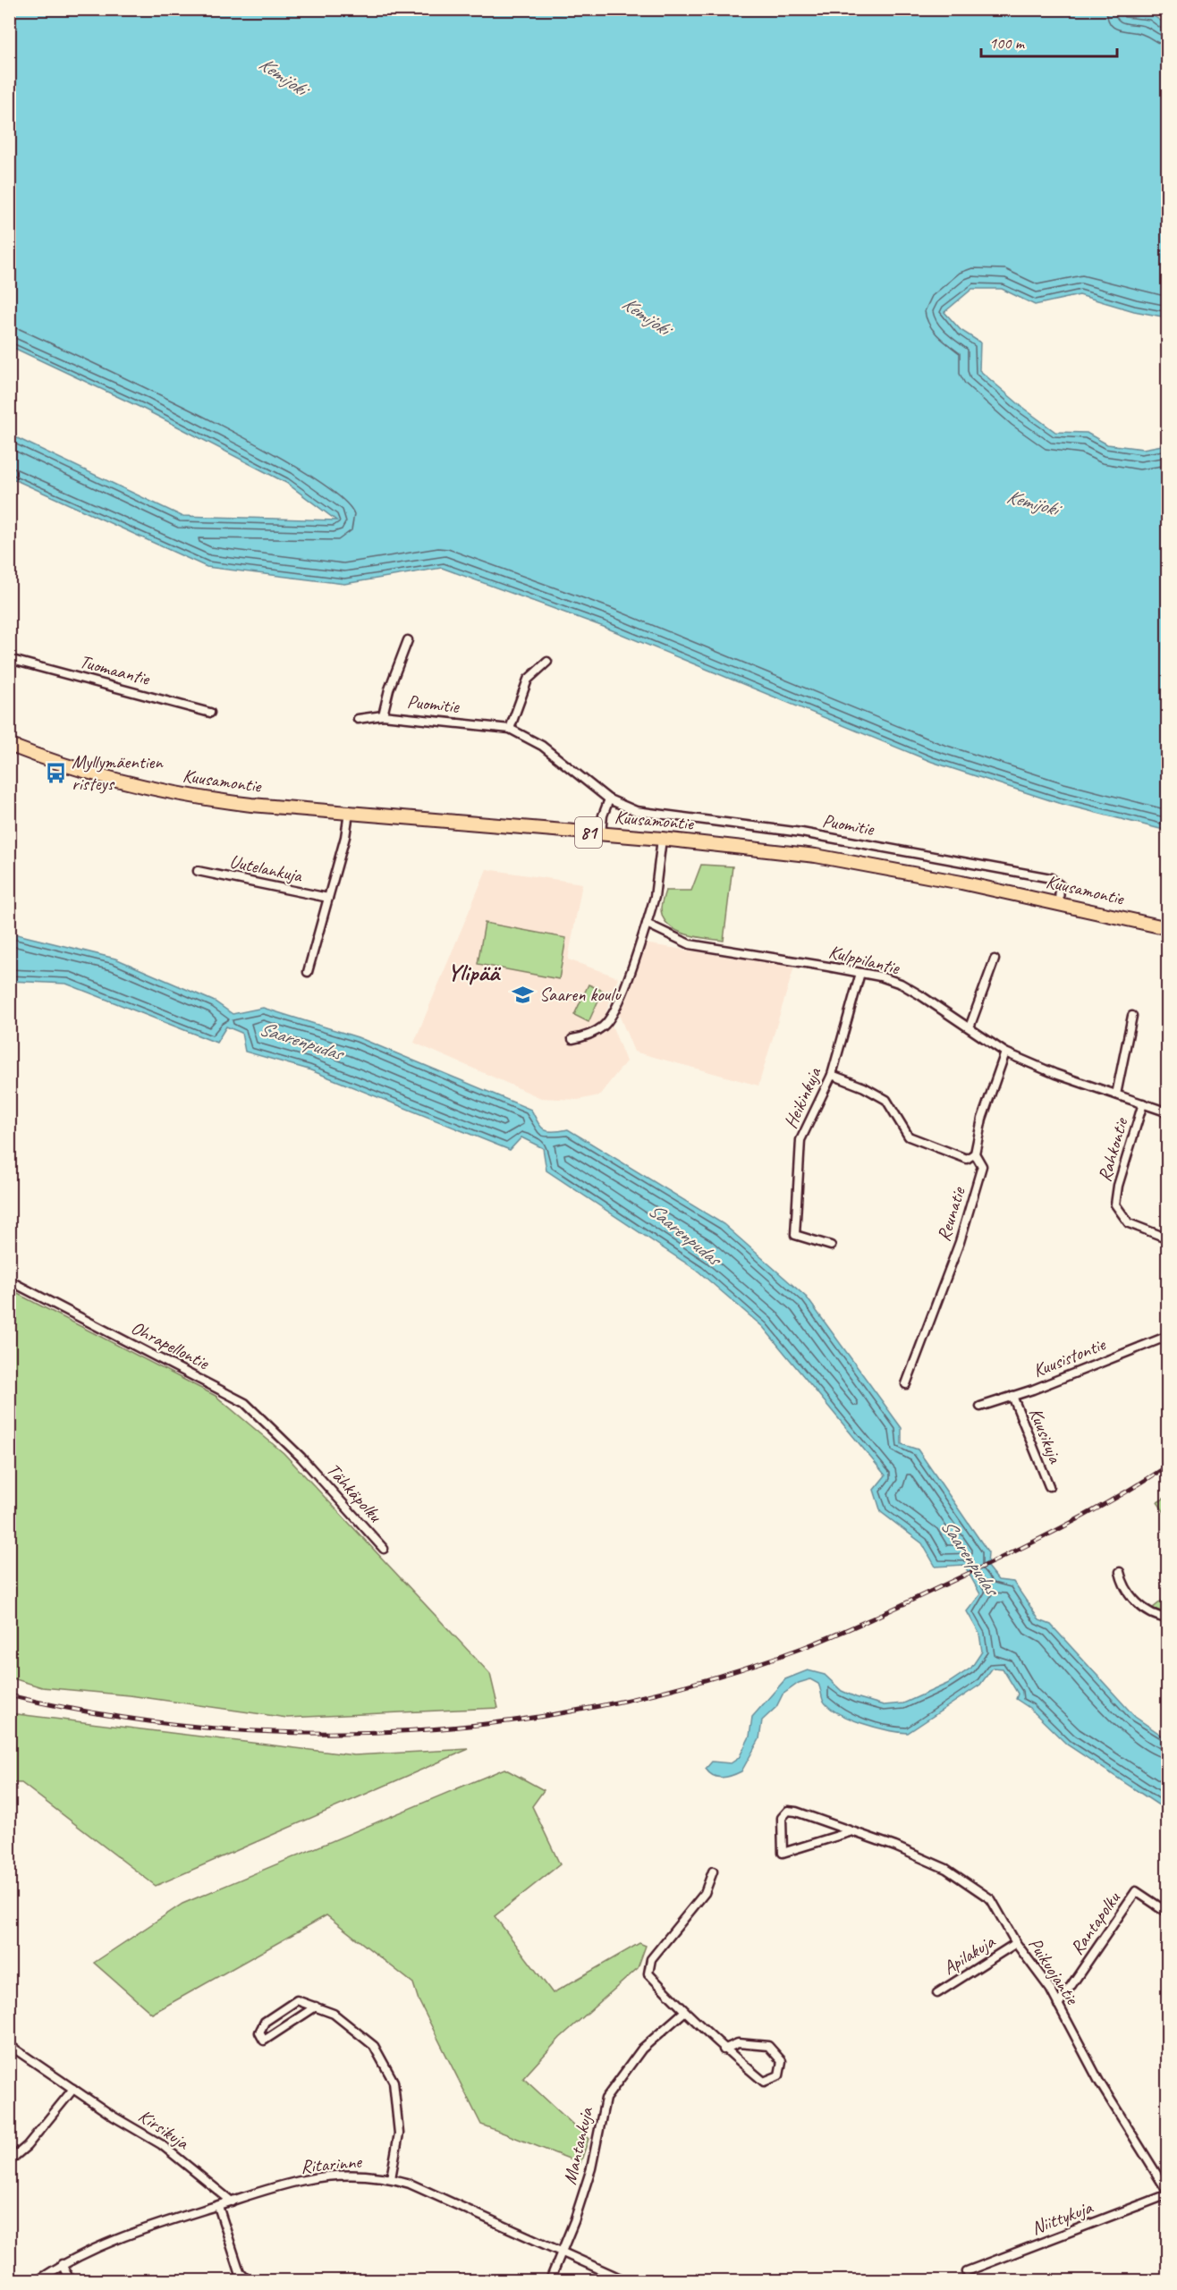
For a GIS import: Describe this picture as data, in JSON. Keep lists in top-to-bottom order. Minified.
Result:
{"streets":{"main road":["Kuusamontie","81"],"street":["Tuomaantie","Puomitie","Uutelankuja","Kulppilantie","Heikinkuja","Rahkontie","Reunatie","Ohrapellontie","Kuusistontie","Kuusikuja","Tähkäpolku","Rantapolku","Apilakuja","Puikuojantie","Kirsikuja","Mantankuja","Ritarinne","Niittykuja"]},"crossings":[["Puomitie","Kuusamontie"],["Kulppilantie","Heikinkuja"],["Kulppilantie","Rahkontie"],["Kulppilantie","Reunatie"],["Ohrapellontie","Tähkäpolku"],["Kuusistontie","Kuusikuja"],["Rantapolku","Puikuojantie"],["Apilakuja","Puikuojantie"],["Puikuojantie","Niittykuja"],["Kirsikuja","Ritarinne"],["Mantankuja","Ritarinne"]],"districts":["Ylipää"],"water":["Kemijoki","Saarenpudas"],"places":{"bus stop":["Myllymäentien risteys"],"school or university":["Saaren koulu"]},"scale_bar":"100 m"}
